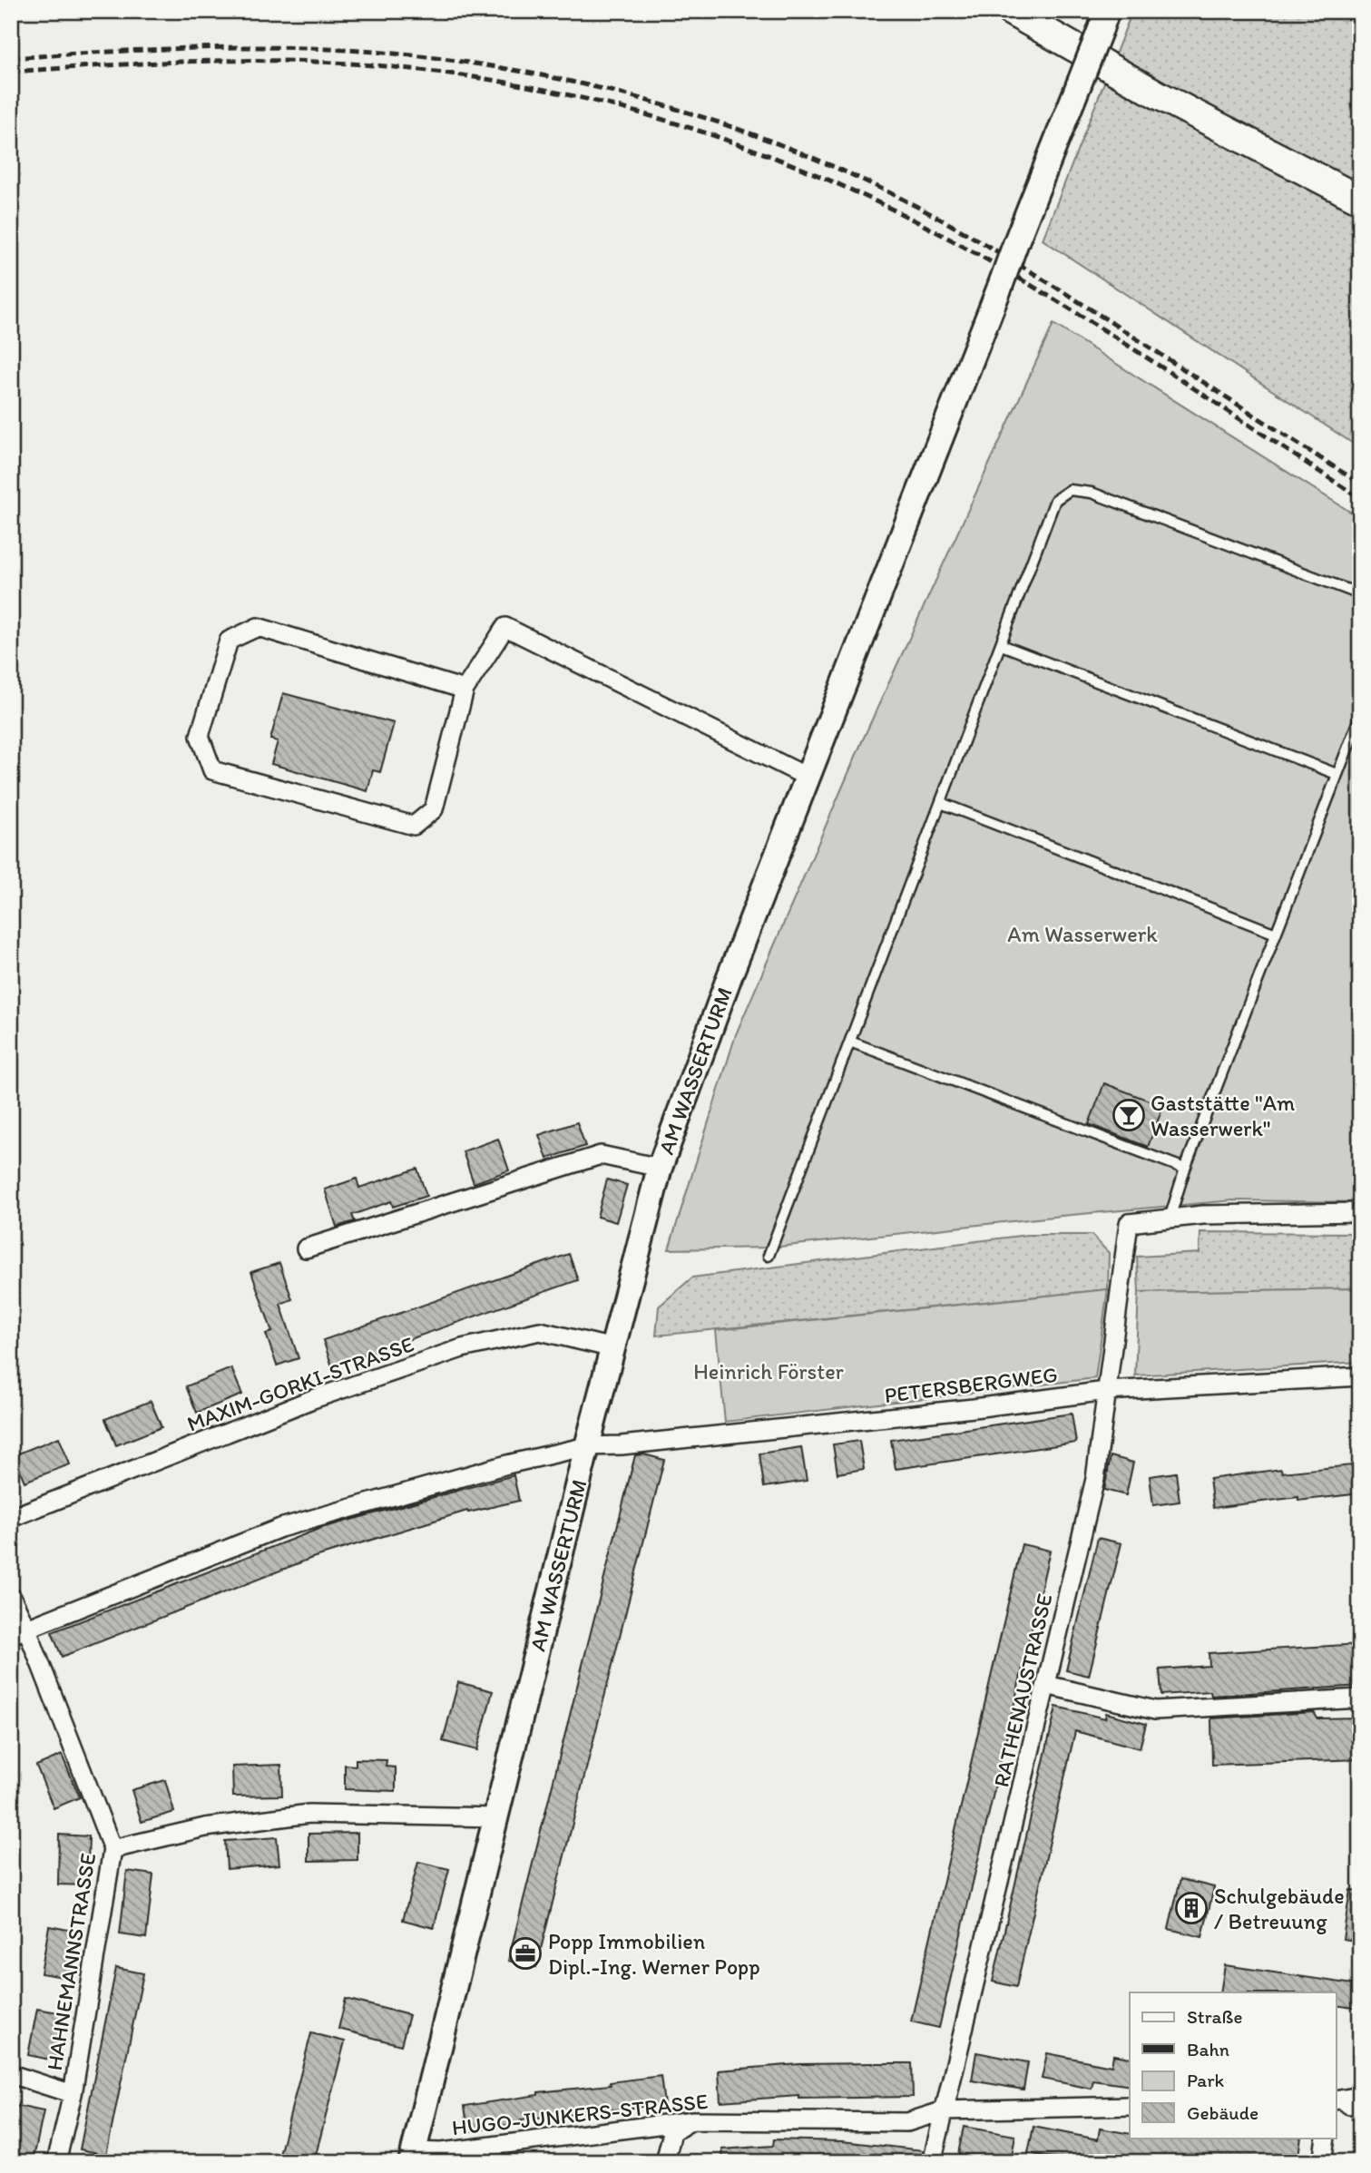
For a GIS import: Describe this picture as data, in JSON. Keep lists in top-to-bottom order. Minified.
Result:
{"streets":{"street":["AM WASSERTURM","MAXIM-GORKI-STRASSE","PETERSBERGWEG","RATHENAUSTRASSE","HAHNEMANNSTRASSE","HUGO-JUNKERS-STRASSE"]},"crossings":[["AM WASSERTURM","MAXIM-GORKI-STRASSE"],["AM WASSERTURM","PETERSBERGWEG"],["AM WASSERTURM","HUGO-JUNKERS-STRASSE"],["PETERSBERGWEG","RATHENAUSTRASSE"],["RATHENAUSTRASSE","HUGO-JUNKERS-STRASSE"]],"parks":["Am Wasserwerk","Heinrich Förster"],"places":{"bar":["Gaststätte \"Am Wasserwerk\""],"building":["Schulgebäude / Betreuung"],"office":["Popp Immobilien Dipl.-Ing. Werner Popp"]},"legend":["Straße","Bahn","Park","Gebäude"]}
